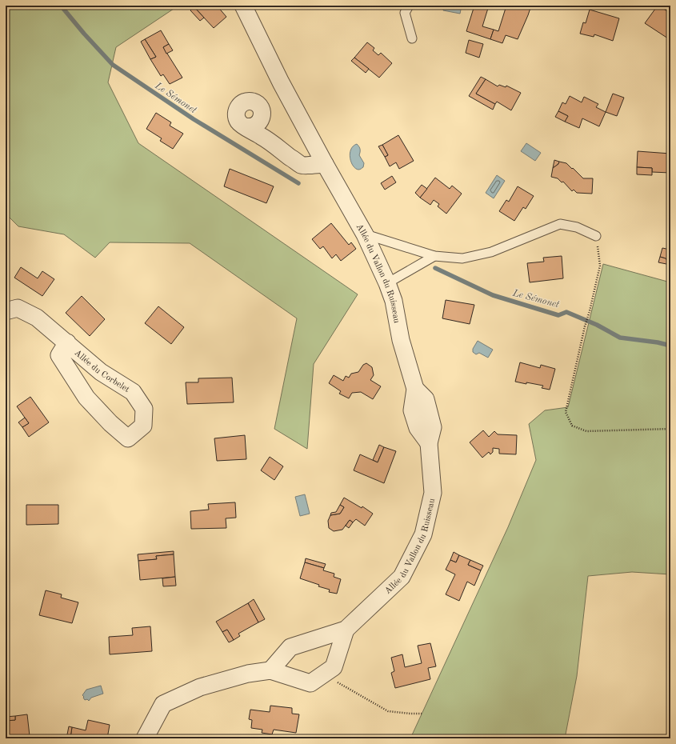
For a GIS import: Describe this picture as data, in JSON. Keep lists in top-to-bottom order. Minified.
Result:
{"streets":{"street":["Allée du Vallon du Ruisseau","Allée du Corbelet"]},"water":["Le Sémonet"]}
